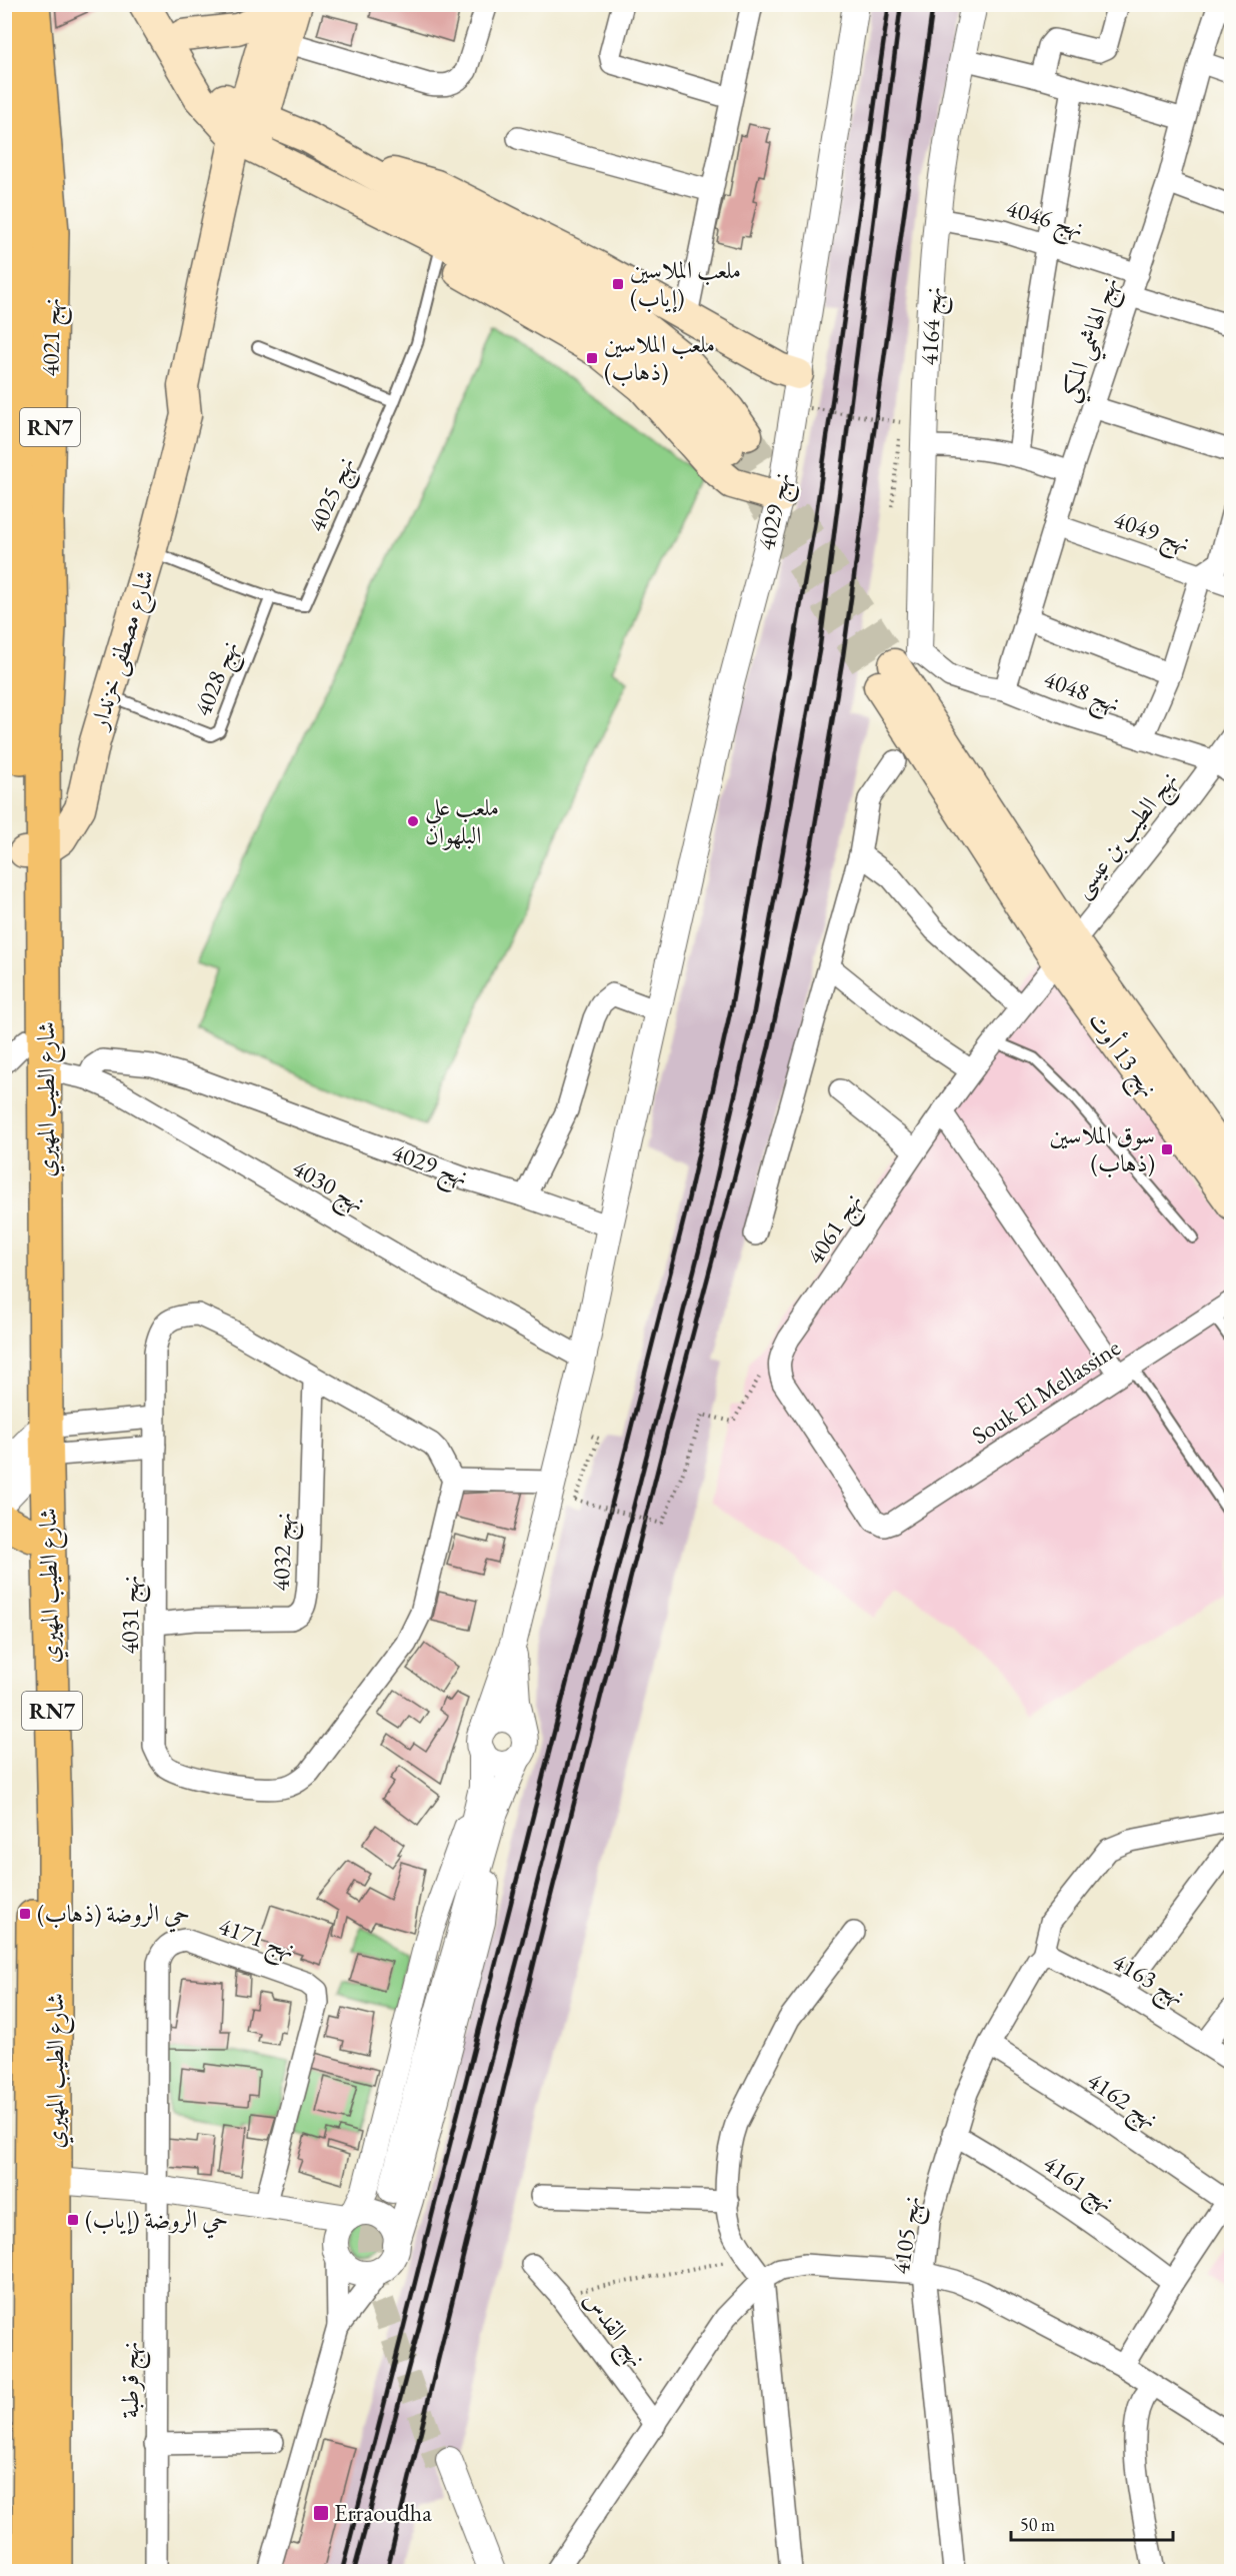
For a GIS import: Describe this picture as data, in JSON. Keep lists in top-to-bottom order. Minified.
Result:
{"streets":{"main road":["نهج 4021","RN7","شارع مصطفى خزندار","نهج 13 أوت","شارع الطيب المهيري"],"street":["نهج 4046","نهج 4164","نهج الهاشمي المكي","نهج 4029","نهج 4049","نهج 4048","نهج الطيب بن عيسى","نهج 4030","نهج 4061","Souk El Mellassine","نهج 4032","نهج 4031","نهج 4171","نهج 4163","نهج 4162","نهج 4161","نهج 4105","نهج القدس","نهج قرطبة"],"lane":["نهج 4025","نهج 4028"]},"crossings":[["نهج 4046","نهج 4164"],["نهج 4046","نهج الهاشمي المكي"],["نهج 4164","نهج 4048"],["نهج 4021","شارع مصطفى خزندار"],["نهج 4021","شارع الطيب المهيري"],["نهج الهاشمي المكي","نهج 4049"],["نهج الهاشمي المكي","نهج 4048"],["نهج 4025","شارع مصطفى خزندار"],["نهج 4025","نهج 4028"],["نهج 4029","نهج 4030"],["شارع مصطفى خزندار","نهج 4028"],["شارع مصطفى خزندار","شارع الطيب المهيري"],["نهج 4048","نهج الطيب بن عيسى"],["نهج الطيب بن عيسى","نهج 13 أوت"],["نهج الطيب بن عيسى","نهج 4061"],["نهج 13 أوت","نهج 4061"],["شارع الطيب المهيري","نهج 4030"],["نهج 4061","Souk El Mellassine"],["نهج 4032","نهج 4031"],["نهج 4171","نهج قرطبة"],["نهج 4163","نهج 4105"],["نهج 4162","نهج 4105"],["نهج 4161","نهج 4105"]],"places":{"transit":["ملعب الملاسين (إياب)","ملعب الملاسين (ذهاب)","سوق الملاسين (ذهاب)","حي الروضة (ذهاب)","حي الروضة (إياب)","Erraoudha"],"other":["ملعب علي البلهوان"]},"scale_bar":"50 m"}
